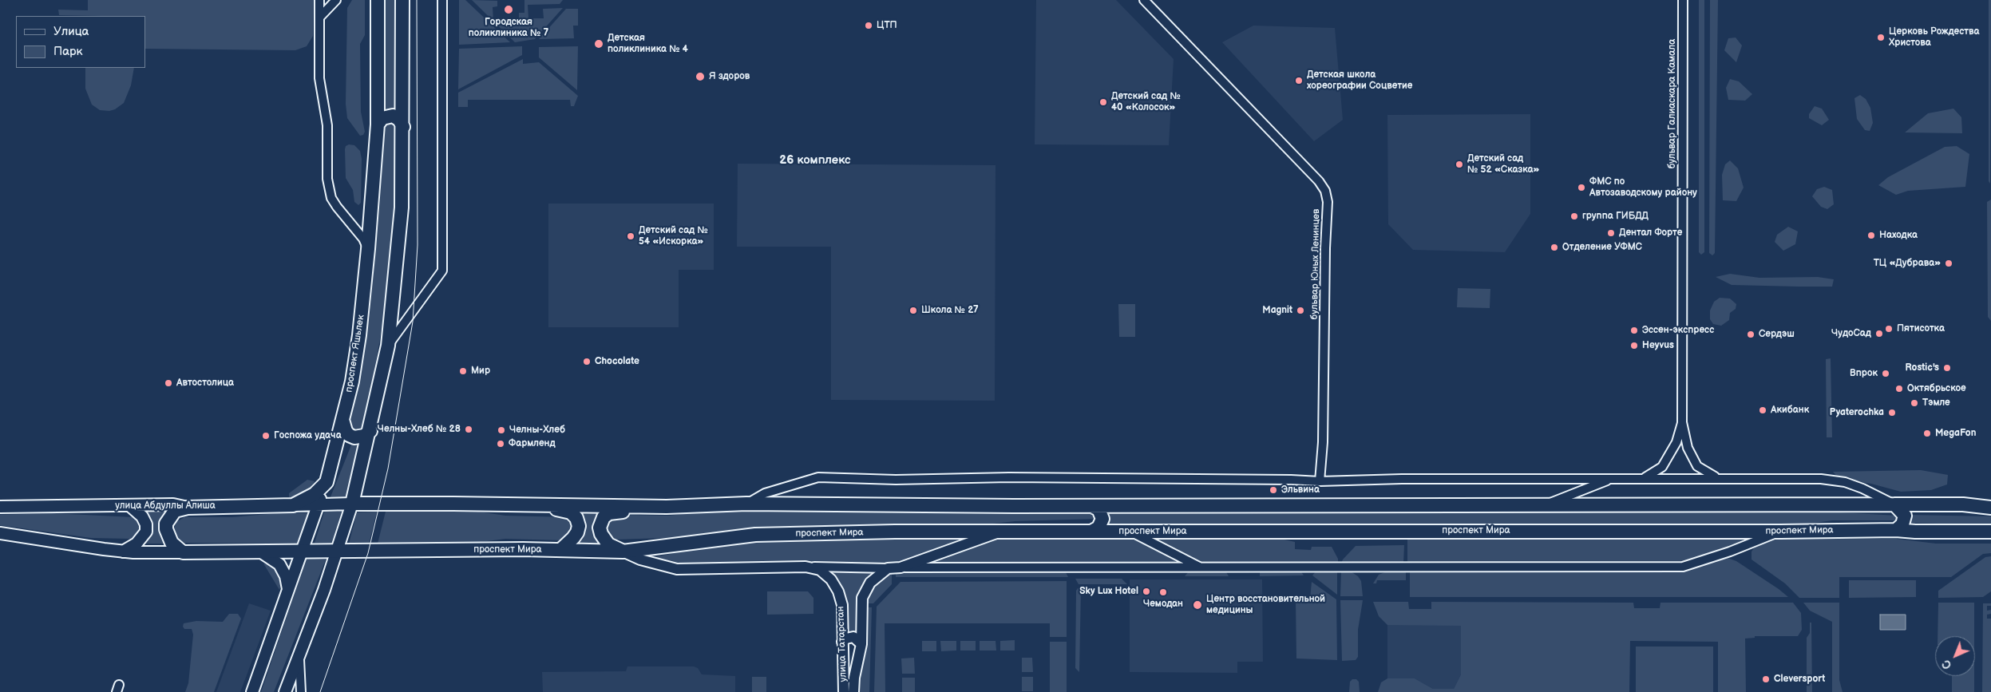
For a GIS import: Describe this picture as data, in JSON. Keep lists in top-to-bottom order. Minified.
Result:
{"streets":{"main road":["проспект Яшьлек","улица Абдуллы Алиша","проспект Мира"],"street":["бульвар Галиаскара Камала","бульвар Юных Ленинцев","улица Татарстан"]},"crossings":[["проспект Яшьлек","улица Абдуллы Алиша"],["проспект Яшьлек","проспект Мира"]],"districts":["26 комплекс"],"places":["Городская поликлиника № 7","ЦТП","Церковь Рождества Христова","Детская поликлиника № 4","Я здоров","Детская школа хореографии Соцветие","Детский сад № 40 «Колосок»","Детский сад № 52 «Сказка»","ФМС по Автозаводскому району","группа ГИБДД","Дентал Форте","Находка","Детский сад № 54 «Искорка»","Отделение УФМС","ТЦ «Дубрава»","Школа № 27","Magnit","Пятисотка","Эссен-экспресс","ЧудоСад","Сердэш","Heyvus","Chocolate","Rostic's","Мир","Впрок","Автостолица","Октябрьское","Тэмле","Акибанк","Pyaterochka","Челны-Хлеб № 28","Челны-Хлеб","MegaFon","Госпожа удача","Фармленд","Эльвина","Sky Lux Hotel","Чемодан","Центр восстановительной медицины","Cleversport"],"legend":["Улица","Парк"],"north":"bottom left"}
